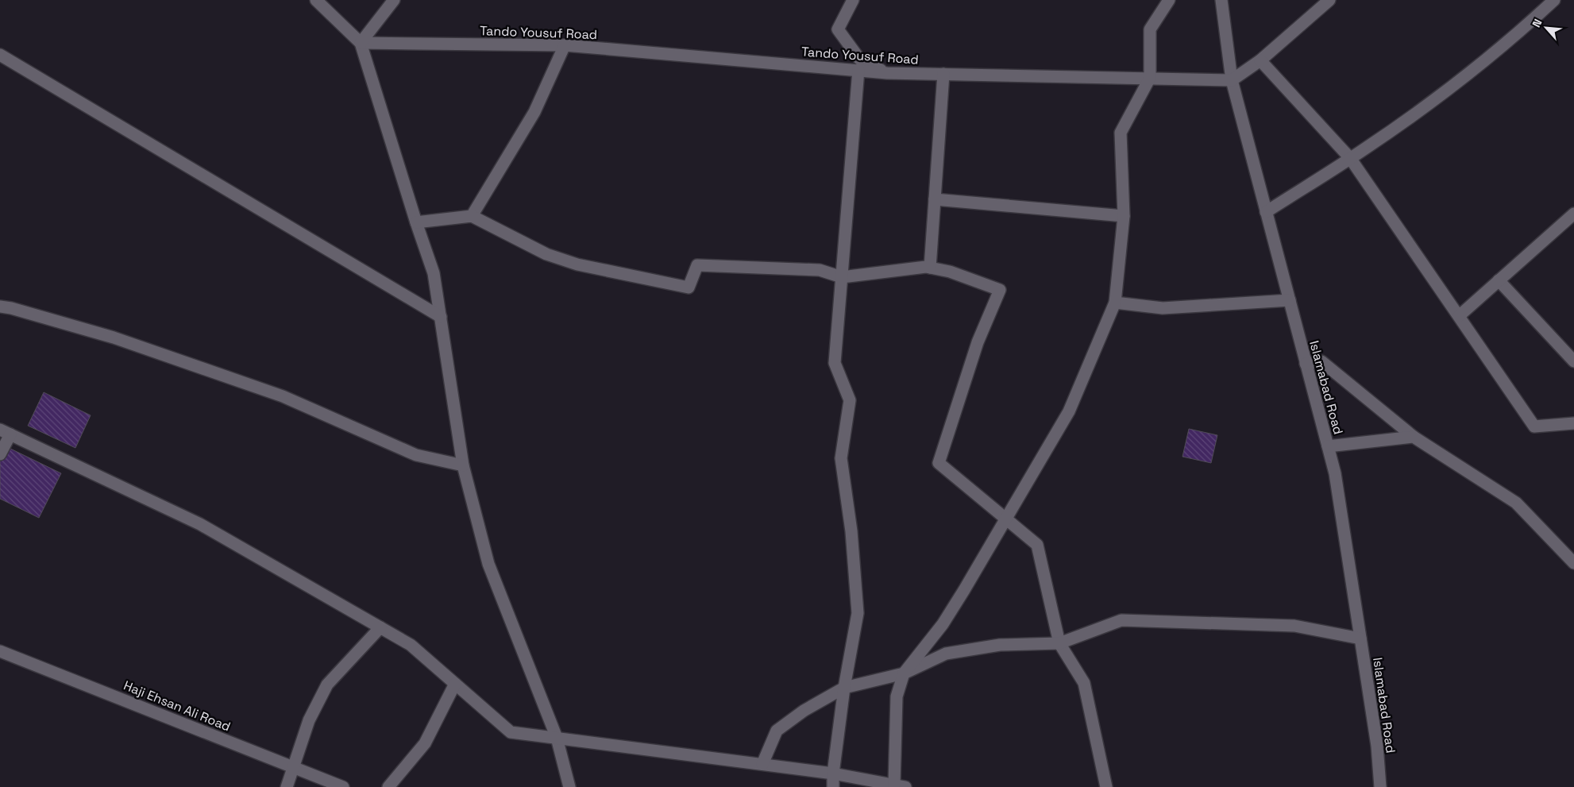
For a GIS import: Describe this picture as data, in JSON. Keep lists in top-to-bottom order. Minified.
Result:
{"streets":{"street":["Tando Yousuf Road","Islamabad Road","Haji Ehsan Ali Road"]},"crossings":[["Tando Yousuf Road","Islamabad Road"]],"north":"top left"}
